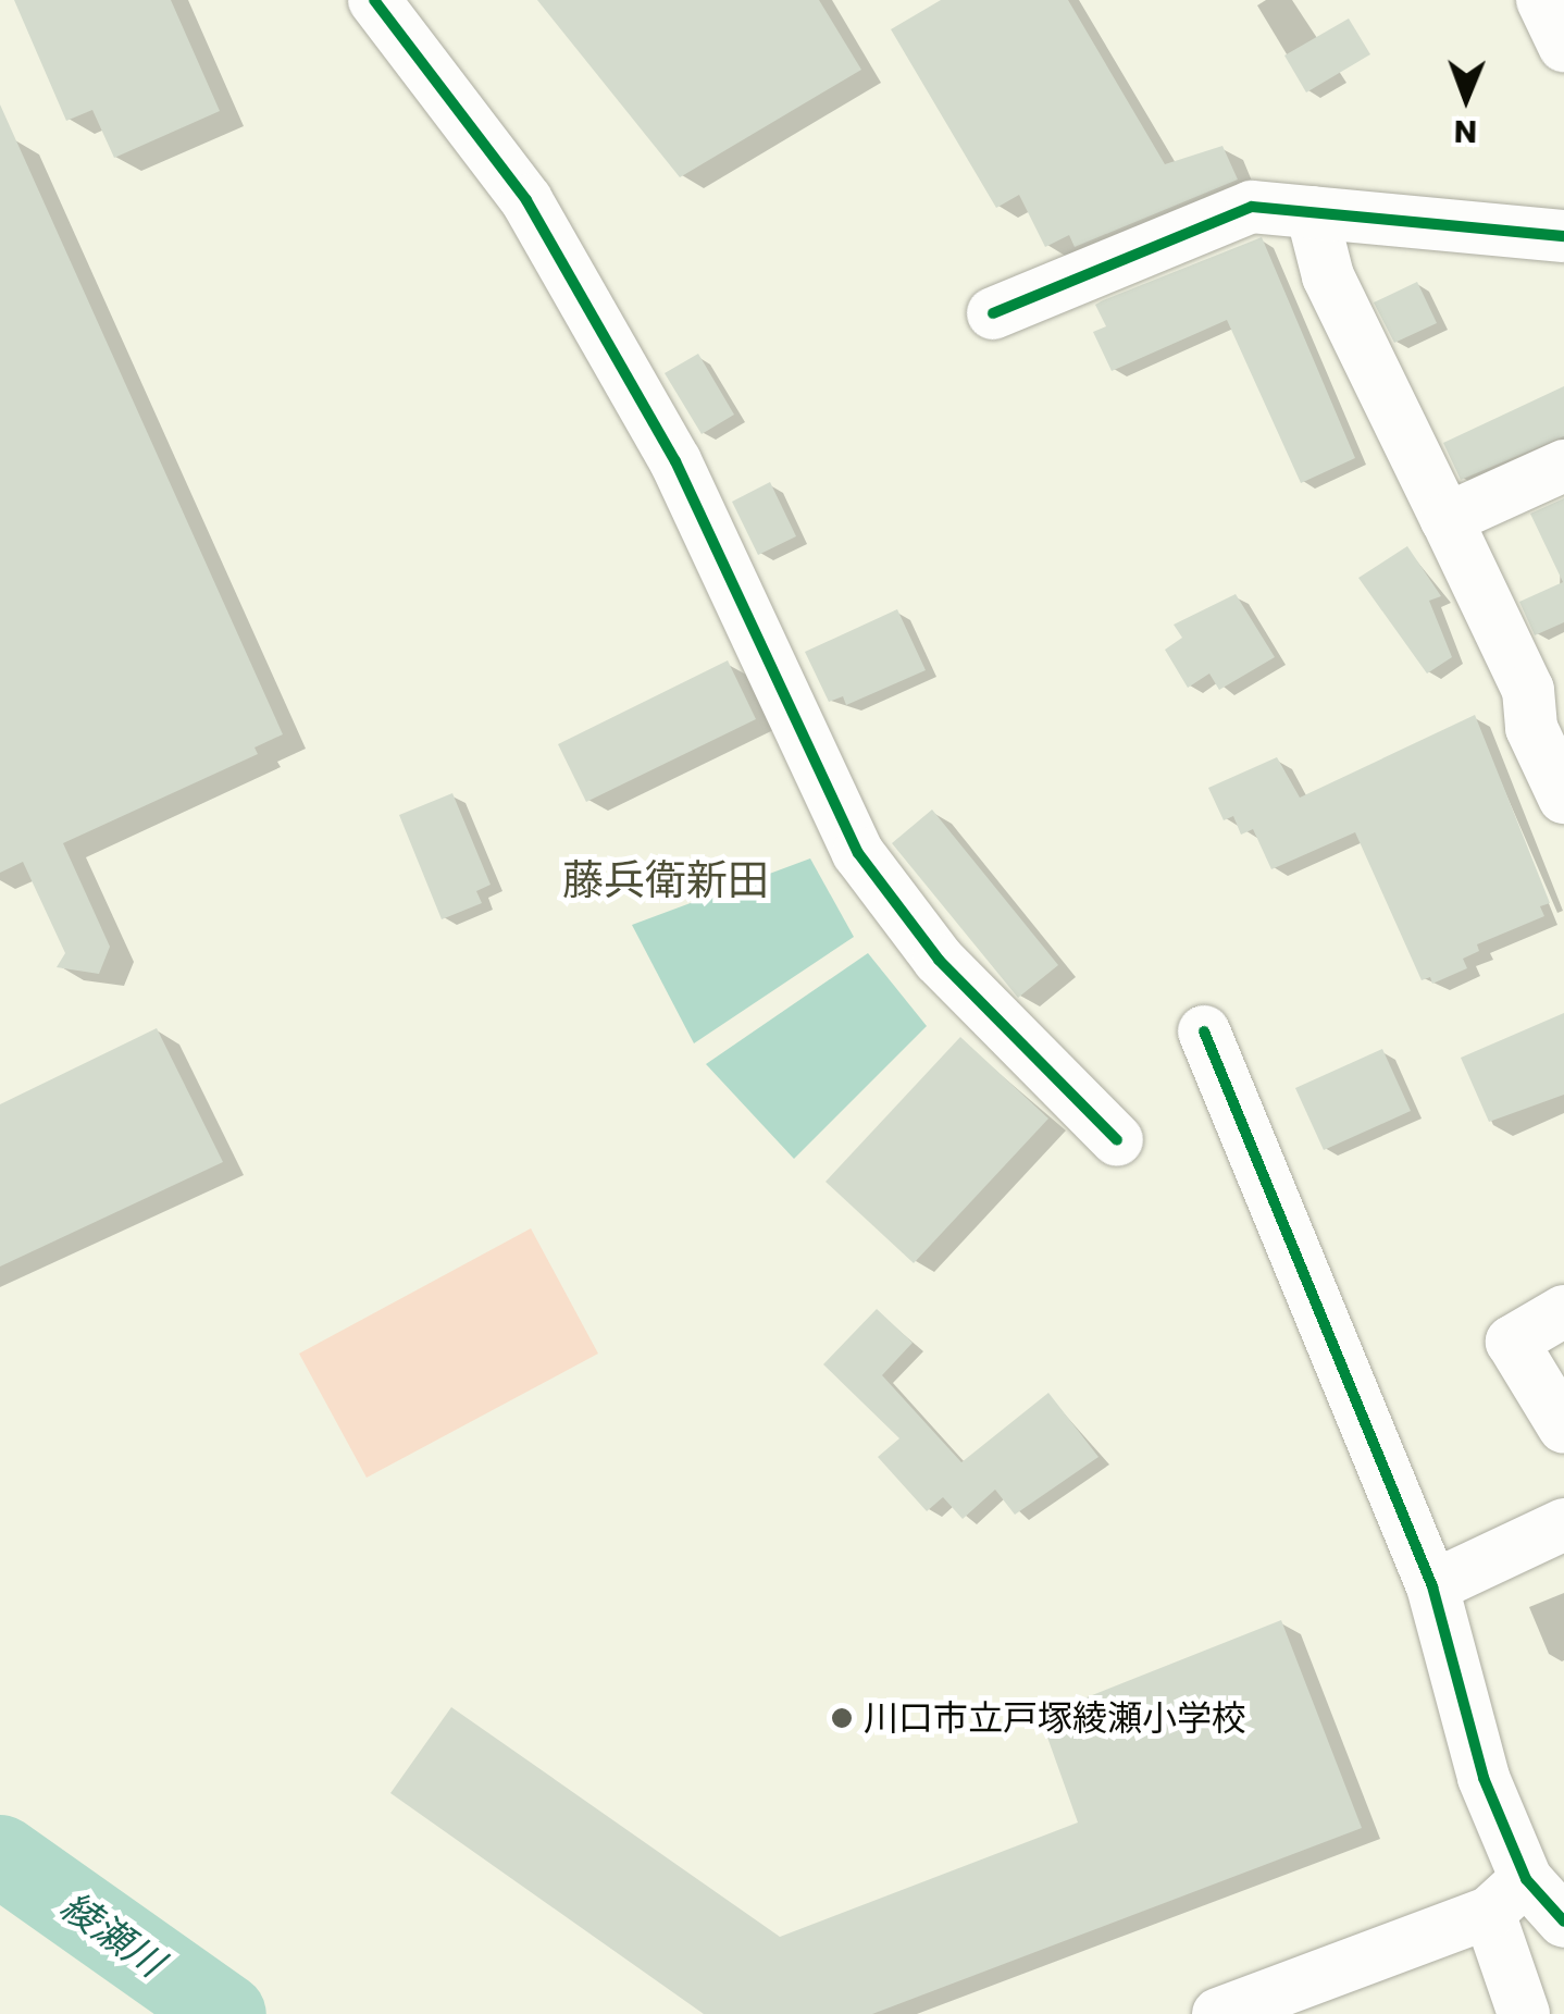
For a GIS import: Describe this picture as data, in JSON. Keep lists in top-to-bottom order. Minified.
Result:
{"districts":["藤兵衛新田"],"water":["綾瀬川"],"places":["川口市立戸塚綾瀬小学校"],"north":"bottom"}
